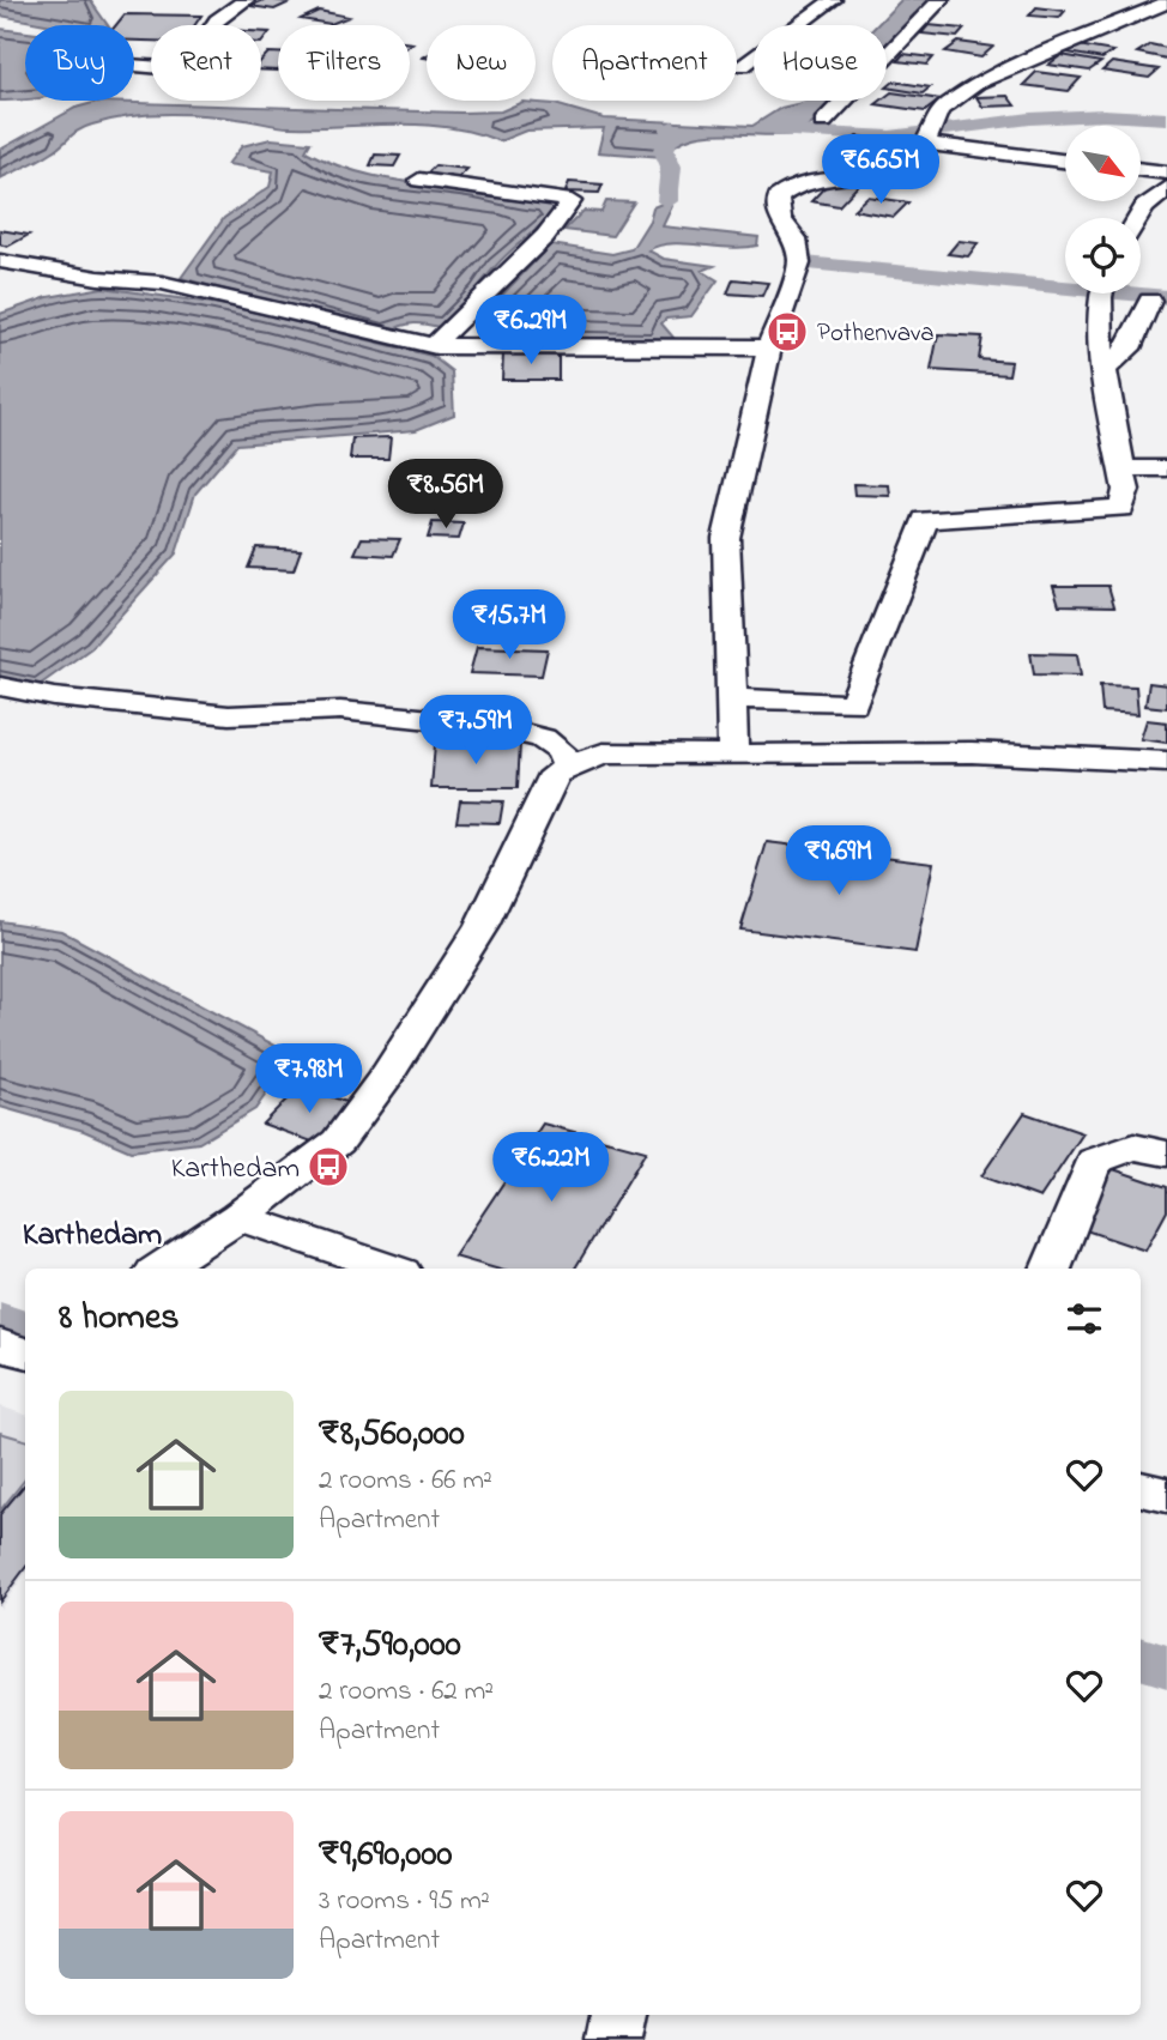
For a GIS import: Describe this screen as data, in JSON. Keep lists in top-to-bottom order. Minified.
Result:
{"districts":["Karthedam"],"places":{"bus stop":["Pothenvava","Karthedam"]},"north":"bottom right","page":{"chip":["Buy","Rent","Filters","New","Apartment","House"],"price":["₹6.65M","₹6.29M","₹8.56M","₹15.7M","₹7.59M","₹9.69M","₹7.98M","₹6.22M"],"heading":"8 homes","list":[{"name":"₹8,560,000","note":"2 rooms · 66 m² · Apartment"},{"name":"₹7,590,000","note":"2 rooms · 62 m² · Apartment"},{"name":"₹9,690,000","note":"3 rooms · 95 m² · Apartment"}]}}
